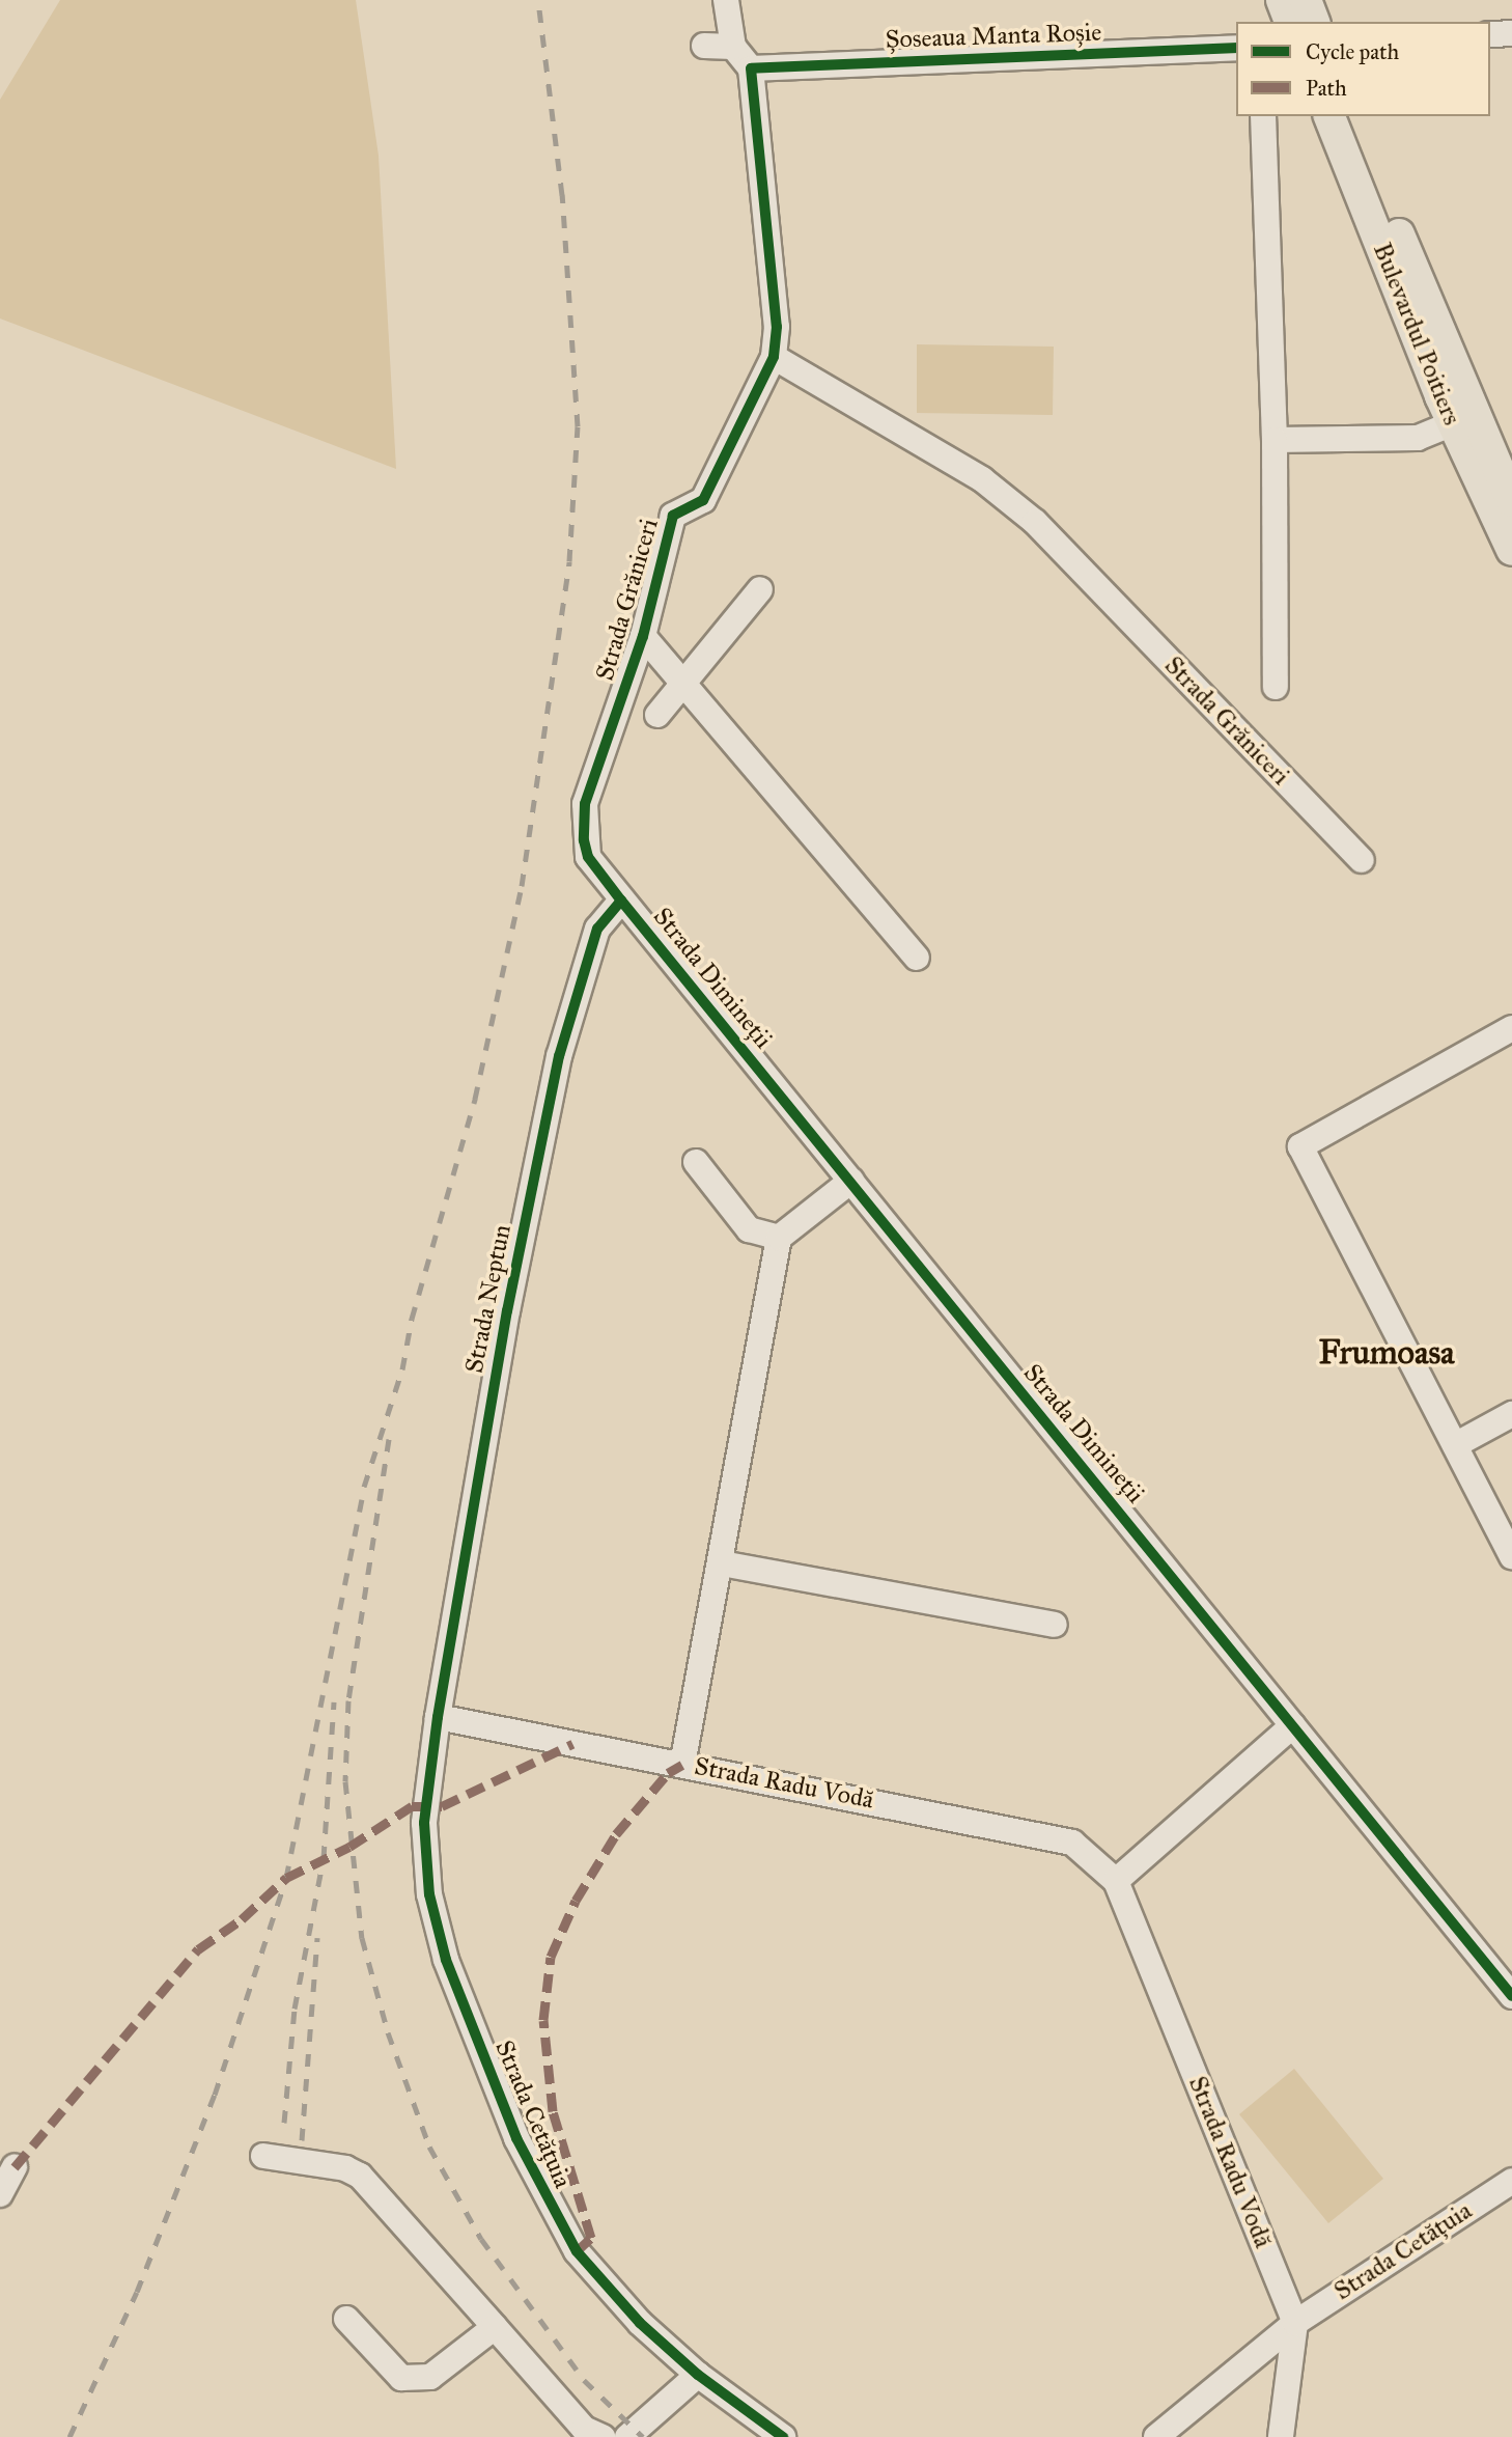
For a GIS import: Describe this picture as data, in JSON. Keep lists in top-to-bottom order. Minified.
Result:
{"streets":{"main road":["Bulevardul Poitiers"],"street":["Șoseaua Manta Roșie","Strada Grăniceri","Strada Dimineții","Strada Neptun","Strada Radu Vodă","Strada Cetățuia"]},"crossings":[["Șoseaua Manta Roșie","Strada Grăniceri"],["Strada Grăniceri","Strada Dimineții"],["Strada Grăniceri","Strada Neptun"],["Strada Dimineții","Strada Neptun"],["Strada Neptun","Strada Radu Vodă"],["Strada Neptun","Strada Cetățuia"],["Strada Radu Vodă","Strada Cetățuia"]],"districts":["Frumoasa"],"legend":["Cycle path","Path"]}
